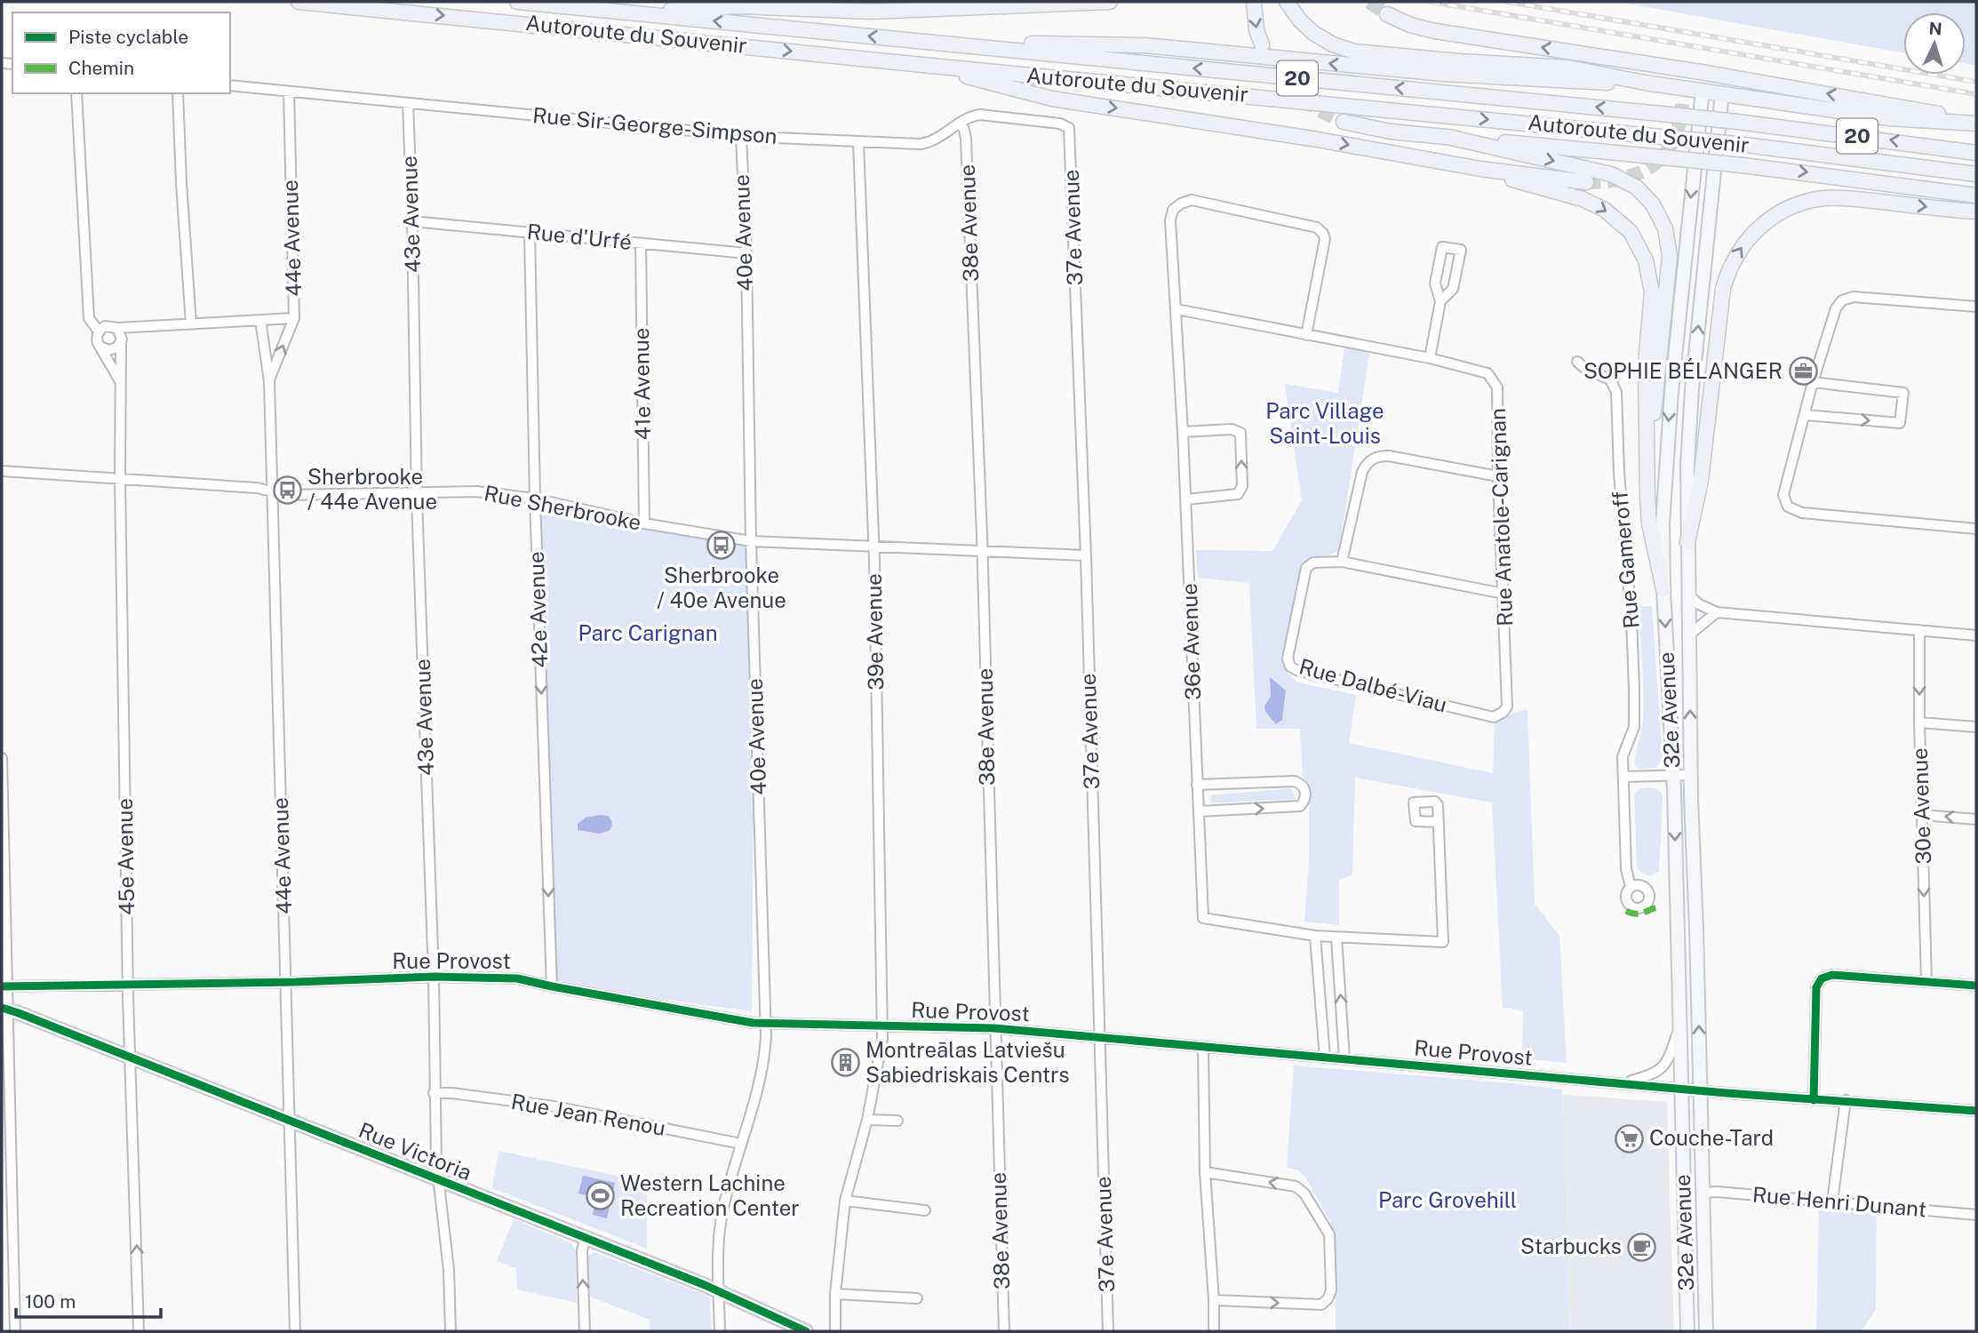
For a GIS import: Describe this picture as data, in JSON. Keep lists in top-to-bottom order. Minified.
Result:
{"streets":{"highway":["Autoroute du Souvenir","20"],"main road":["32e Avenue","Rue Victoria"],"street":["Rue Sir-George-Simpson","43e Avenue","38e Avenue","37e Avenue","40e Avenue","Rue d'Urfé","44e Avenue","41e Avenue","Rue Sherbrooke","Rue Anatole-Carignan","Rue Gameroff","42e Avenue","39e Avenue","36e Avenue","Rue Dalbé-Viau","30e Avenue","45e Avenue","Rue Provost","Rue Jean Renou","Rue Henri Dunant"]},"crossings":[["Rue Sir-George-Simpson","43e Avenue"],["Rue Sir-George-Simpson","38e Avenue"],["Rue Sir-George-Simpson","37e Avenue"],["Rue Sir-George-Simpson","40e Avenue"],["Rue Sir-George-Simpson","44e Avenue"],["Rue Sir-George-Simpson","39e Avenue"],["43e Avenue","Rue d'Urfé"],["43e Avenue","Rue Sherbrooke"],["43e Avenue","Rue Provost"],["43e Avenue","Rue Jean Renou"],["43e Avenue","Rue Victoria"],["38e Avenue","Rue Sherbrooke"],["38e Avenue","Rue Provost"],["37e Avenue","Rue Sherbrooke"],["37e Avenue","Rue Provost"],["40e Avenue","Rue d'Urfé"],["40e Avenue","Rue Sherbrooke"],["40e Avenue","Rue Provost"],["40e Avenue","Rue Jean Renou"],["40e Avenue","Rue Victoria"],["Rue d'Urfé","41e Avenue"],["Rue d'Urfé","42e Avenue"],["44e Avenue","Rue Sherbrooke"],["44e Avenue","Rue Provost"],["44e Avenue","Rue Victoria"],["41e Avenue","Rue Sherbrooke"],["Rue Sherbrooke","42e Avenue"],["Rue Sherbrooke","39e Avenue"],["Rue Sherbrooke","45e Avenue"],["Rue Anatole-Carignan","36e Avenue"],["Rue Anatole-Carignan","Rue Dalbé-Viau"],["42e Avenue","Rue Provost"],["39e Avenue","Rue Provost"],["32e Avenue","Rue Provost"],["32e Avenue","Rue Henri Dunant"],["45e Avenue","Rue Provost"],["45e Avenue","Rue Victoria"]],"one_way":["42e Avenue","30e Avenue"],"parks":["Parc Village Saint-Louis","Parc Carignan","Parc Grovehill"],"places":{"office":["SOPHIE BÉLANGER"],"bus stop":["Sherbrooke / 44e Avenue","Sherbrooke / 40e Avenue"],"building":["Montreālas Latviešu Sabiedriskais Centrs"],"supermarket":["Couche-Tard"],"sports":["Western Lachine Recreation Center"],"cafe":["Starbucks"]},"legend":["Piste cyclable","Chemin"],"scale_bar":"100 m","north":"top"}
